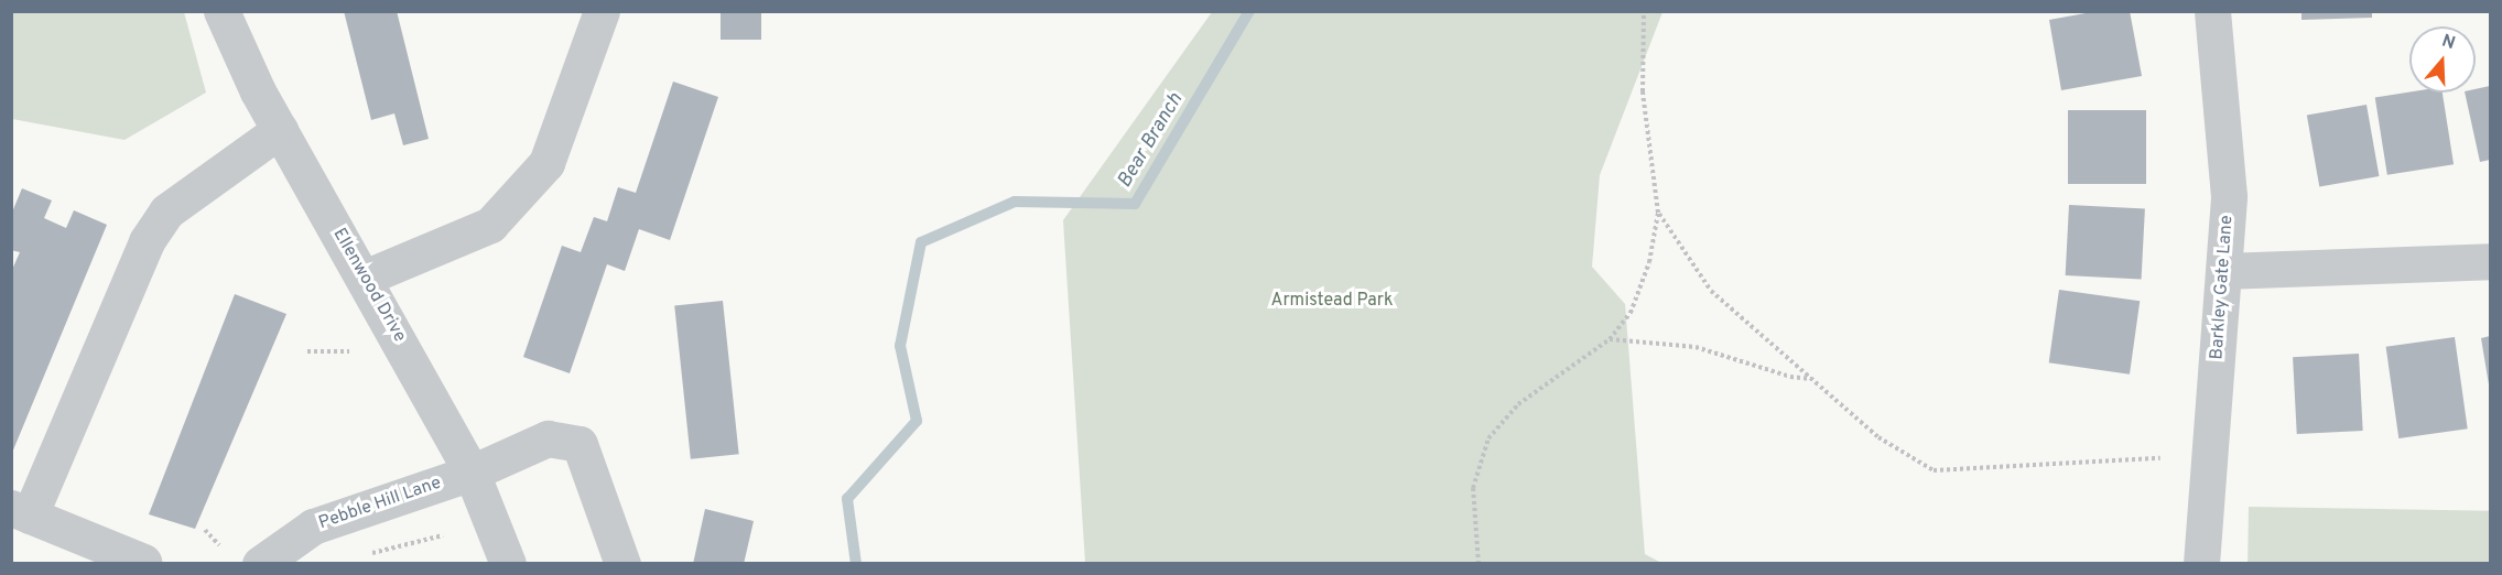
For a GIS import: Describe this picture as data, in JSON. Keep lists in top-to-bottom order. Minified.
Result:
{"streets":{"street":["Ellenwood Drive","Barkley Gate Lane","Pebble Hill Lane"]},"crossings":[["Ellenwood Drive","Pebble Hill Lane"]],"water":["Bear Branch"],"parks":["Armistead Park"],"north":"top"}
